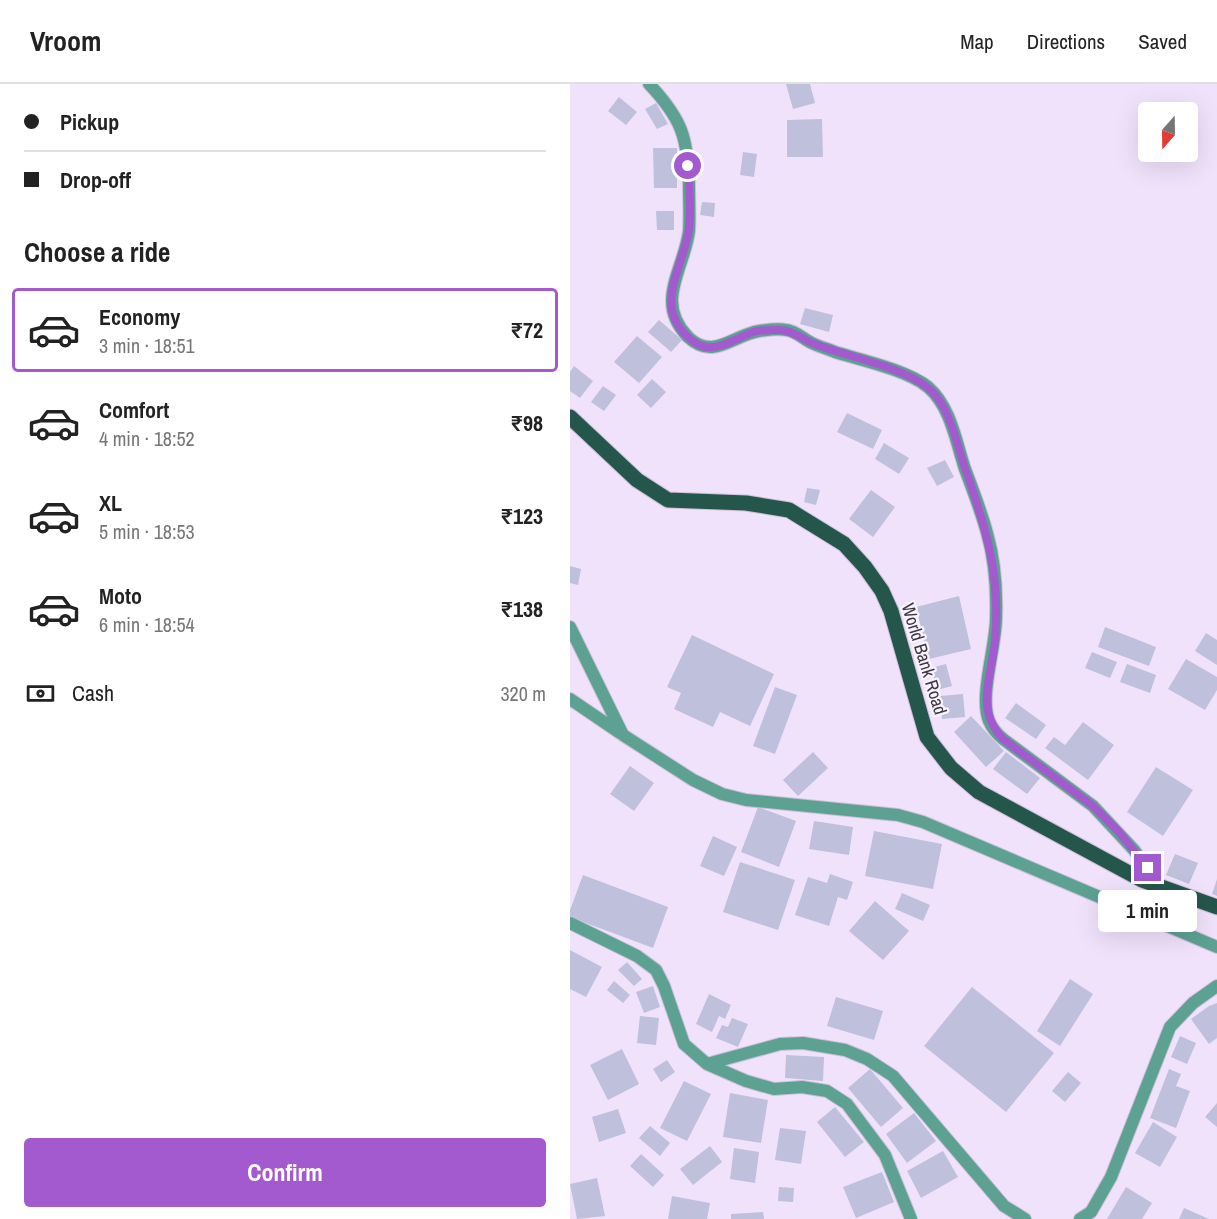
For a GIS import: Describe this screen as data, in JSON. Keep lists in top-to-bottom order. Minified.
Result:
{"streets":{"main road":["World Bank Road"]},"north":"bottom","page":{"header":"Vroom","nav":["Map","Directions","Saved"],"banner":["Pickup","Drop-off"],"heading":"Choose a ride","list":[{"name":"Economy","note":"3 min · 18:51","value":"₹72"},{"name":"Comfort","note":"4 min · 18:52","value":"₹98"},{"name":"XL","note":"5 min · 18:53","value":"₹123"},{"name":"Moto","note":"6 min · 18:54","value":"₹138"}],"pay":["Cash","320 m"],"bubble":"1 min","buttons":"Confirm"}}
